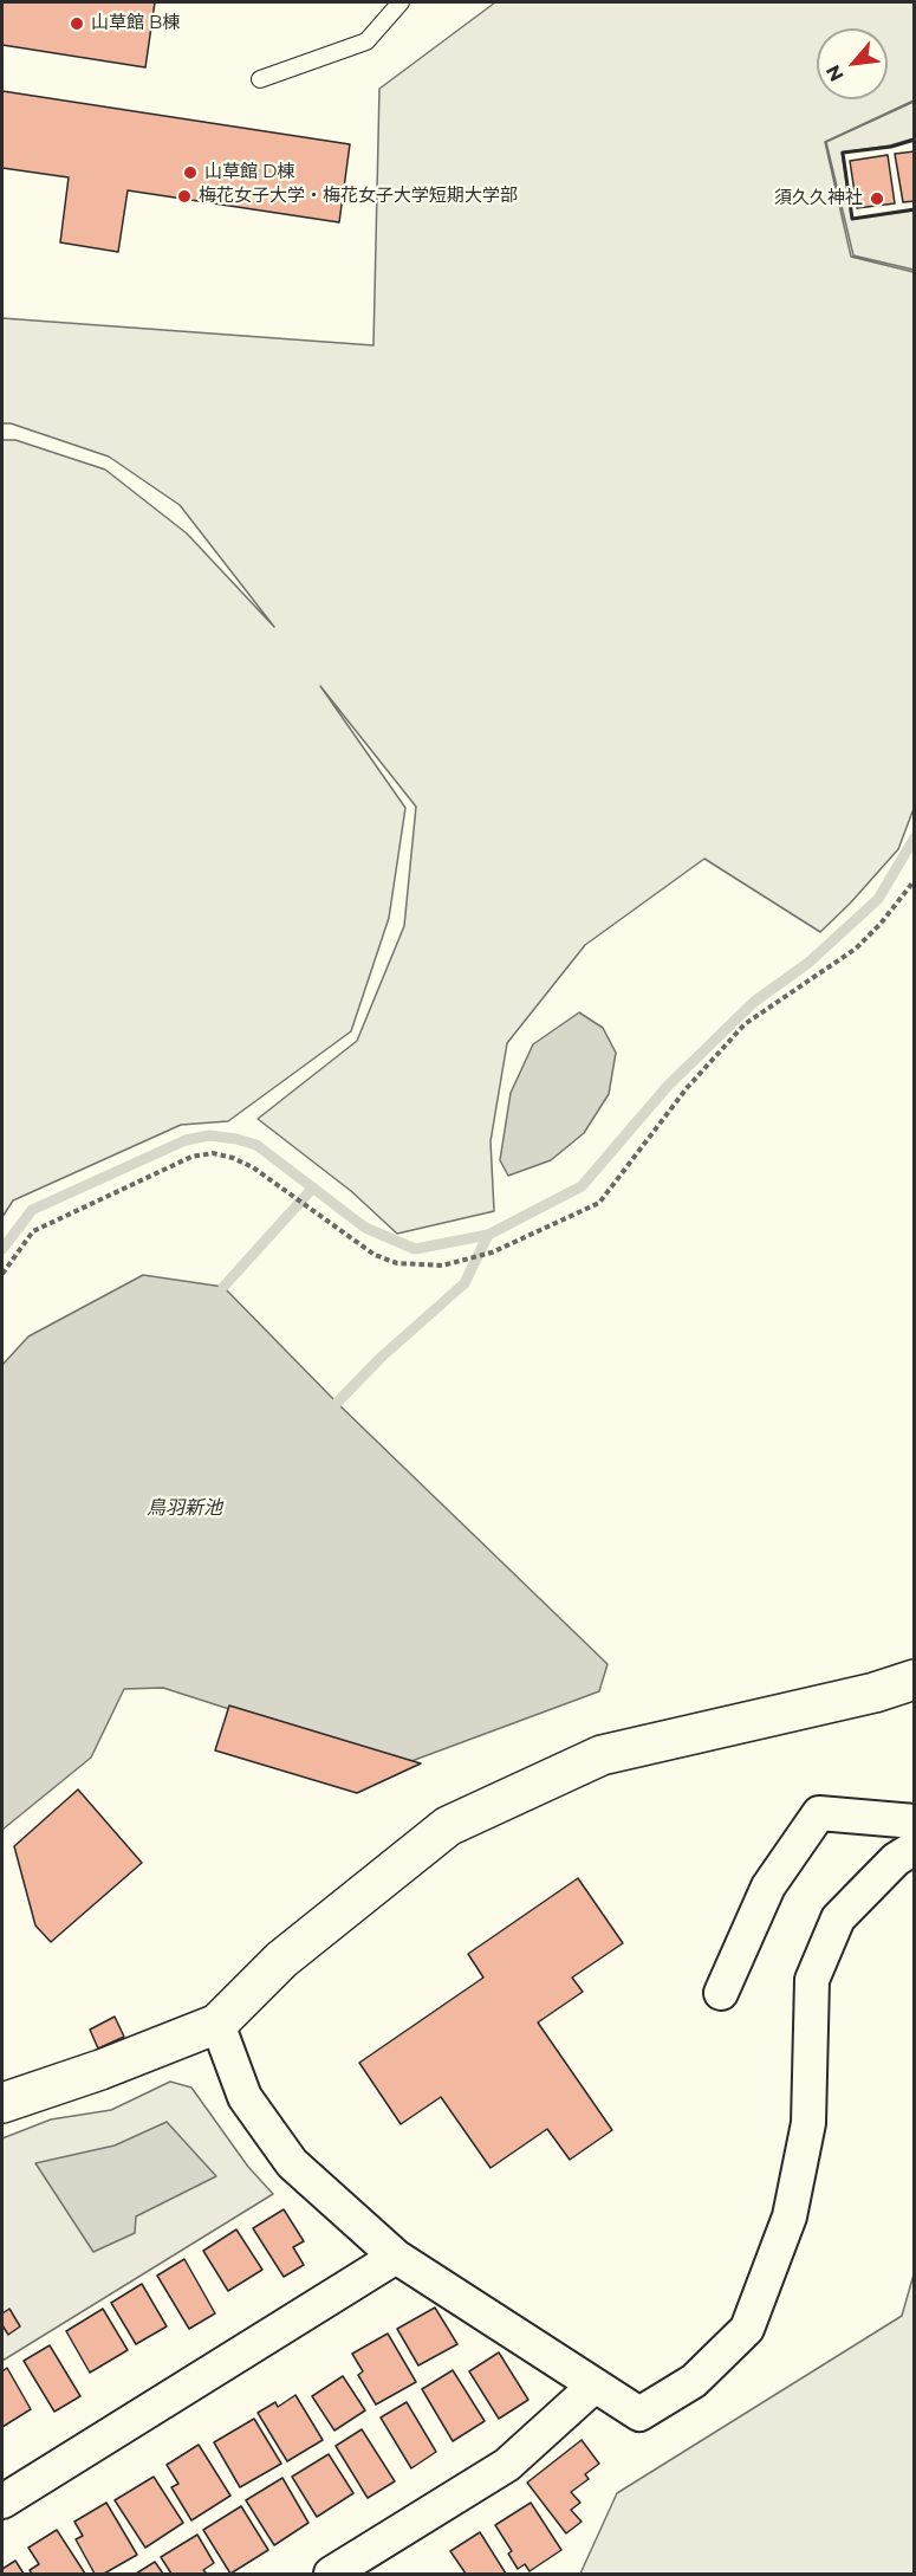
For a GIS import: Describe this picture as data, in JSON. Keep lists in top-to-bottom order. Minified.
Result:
{"water":["鳥羽新池"],"places":["山草館 B棟","山草館 D棟","梅花女子大学・梅花女子大学短期大学部","須久久神社"],"north":"bottom left"}
